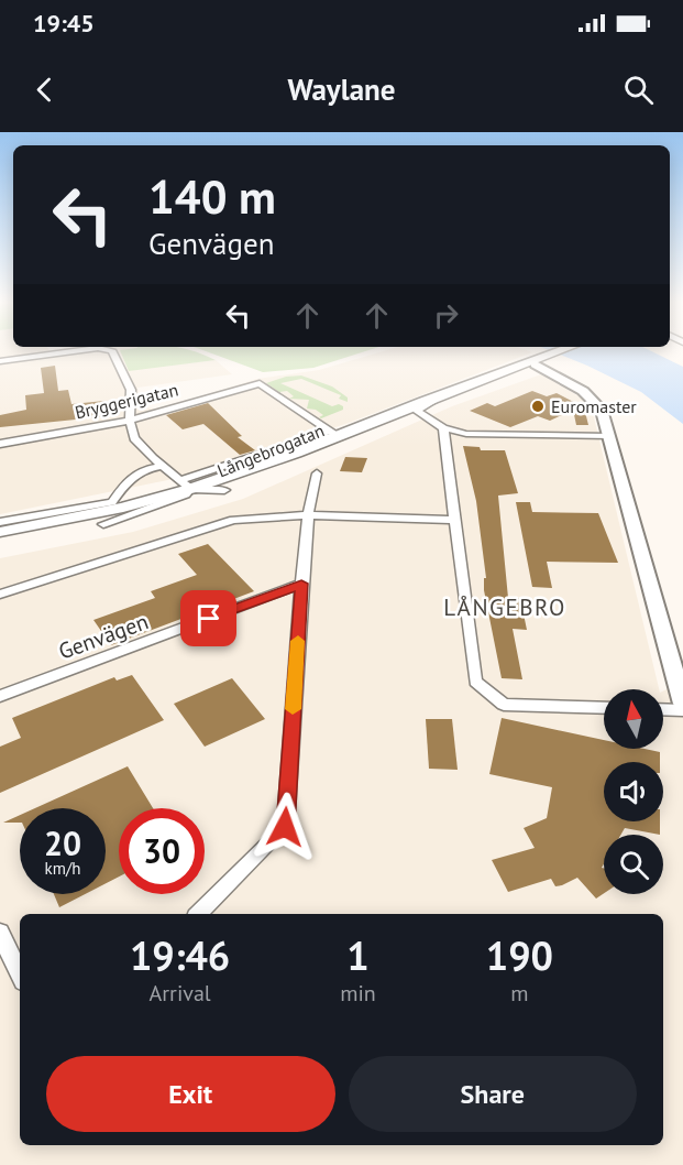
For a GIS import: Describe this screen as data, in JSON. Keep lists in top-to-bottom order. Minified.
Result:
{"streets":{"main road":["Långebrogatan"],"street":["Bryggerigatan","Genvägen"]},"crossings":[["Bryggerigatan","Långebrogatan"]],"districts":["LÅNGEBRO"],"places":["Euromaster"],"north":"top","page":{"status":"19:45","header":"Waylane","turn":["140 m","Genvägen"],"speed":"20 km/h","limit":"30","eta":["19:46","Arrival","1","min","190","m"],"buttons":["Exit","Share"]}}
